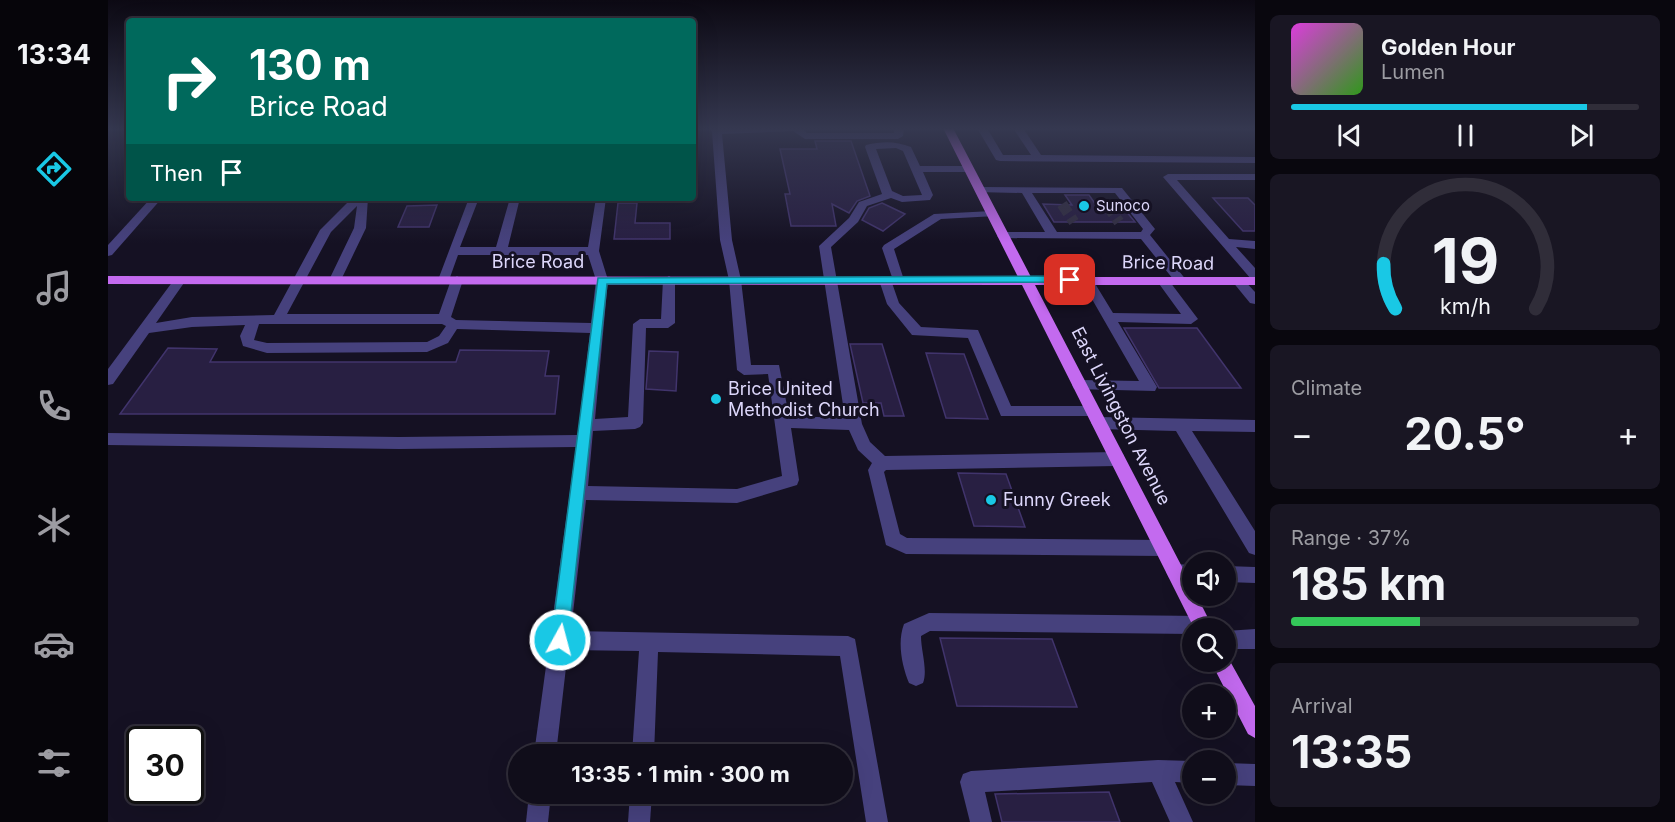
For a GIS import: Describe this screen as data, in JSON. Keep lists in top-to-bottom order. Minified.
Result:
{"streets":{"main road":["Brice Road","East Livingston Avenue"]},"crossings":[["Brice Road","East Livingston Avenue"]],"places":["Sunoco","Brice United Methodist Church","Funny Greek"],"page":{"tabs":"13:34","turn":["130 m","Brice Road"],"song":["Golden Hour","Lumen"],"then":"Then","tile":["Climate",["Range · 37%","185 km"],["Arrival","13:35"]],"heat":["−","20.5°","+"],"map_buttons":["+","−"],"limit":"30","trip":"13:35 · 1 min · 300 m","gauge":["19","km/h"]}}
